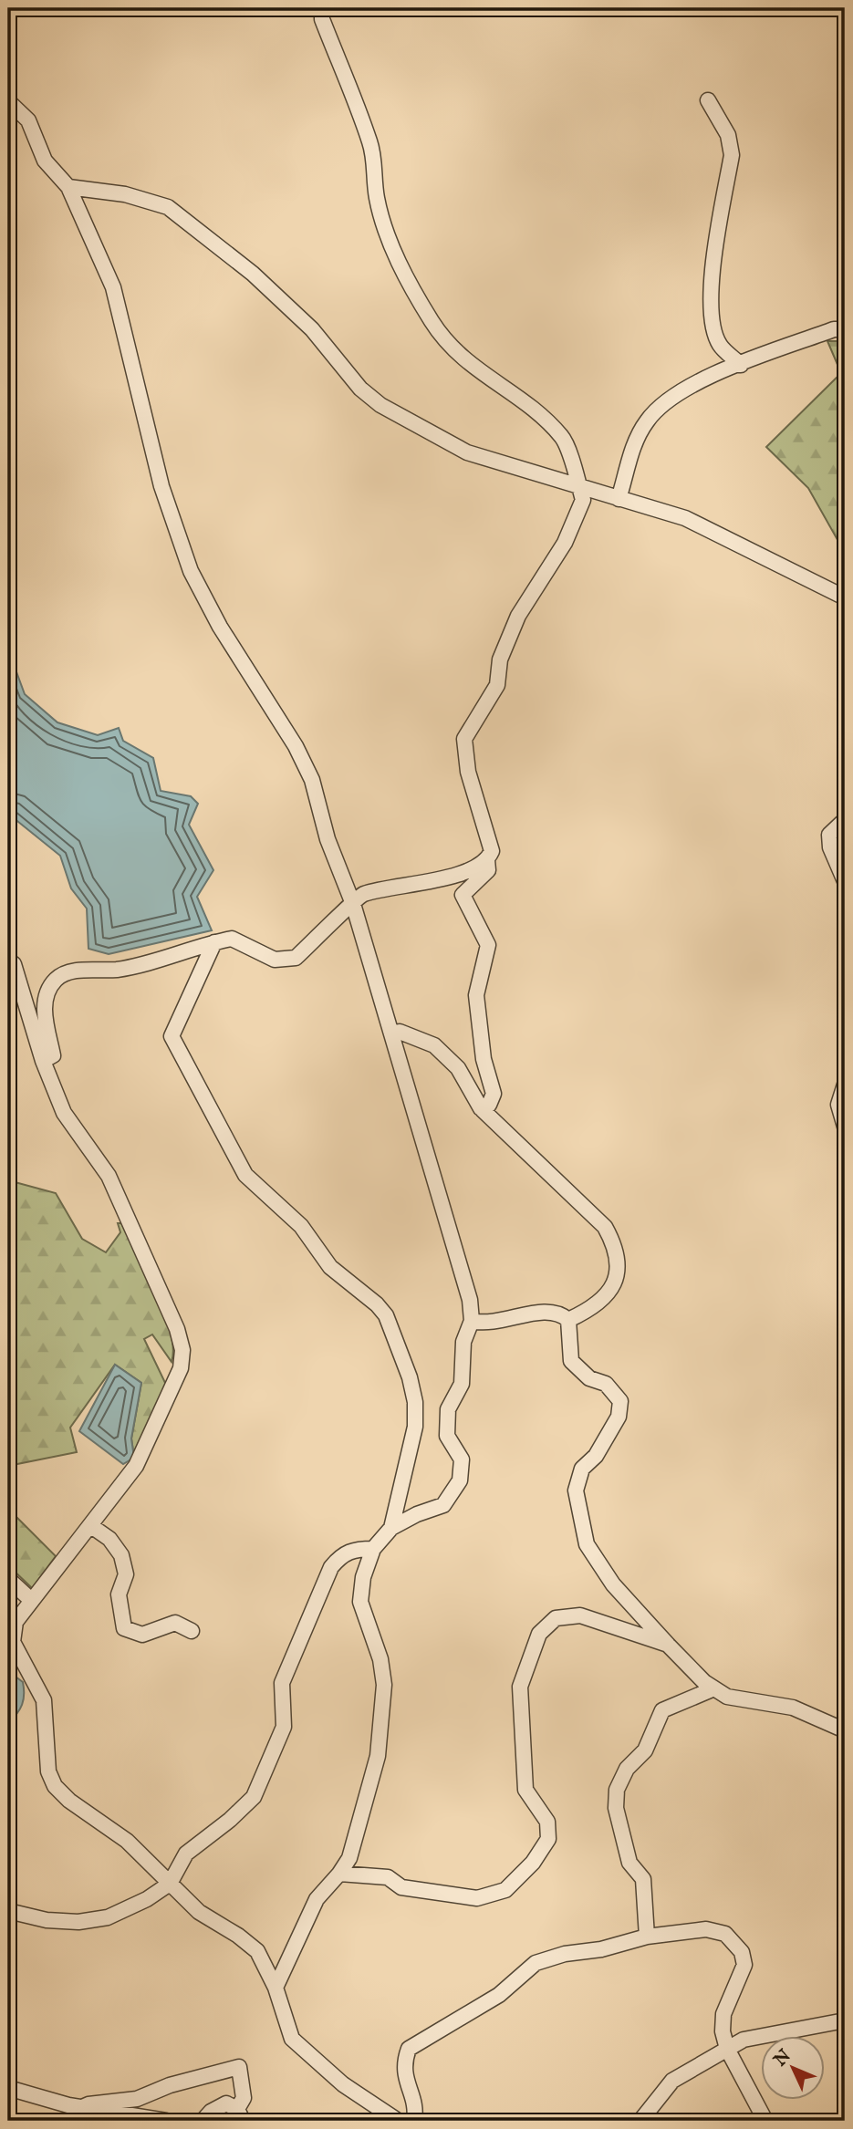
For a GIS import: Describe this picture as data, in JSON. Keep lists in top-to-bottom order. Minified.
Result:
{"north":"top left"}
